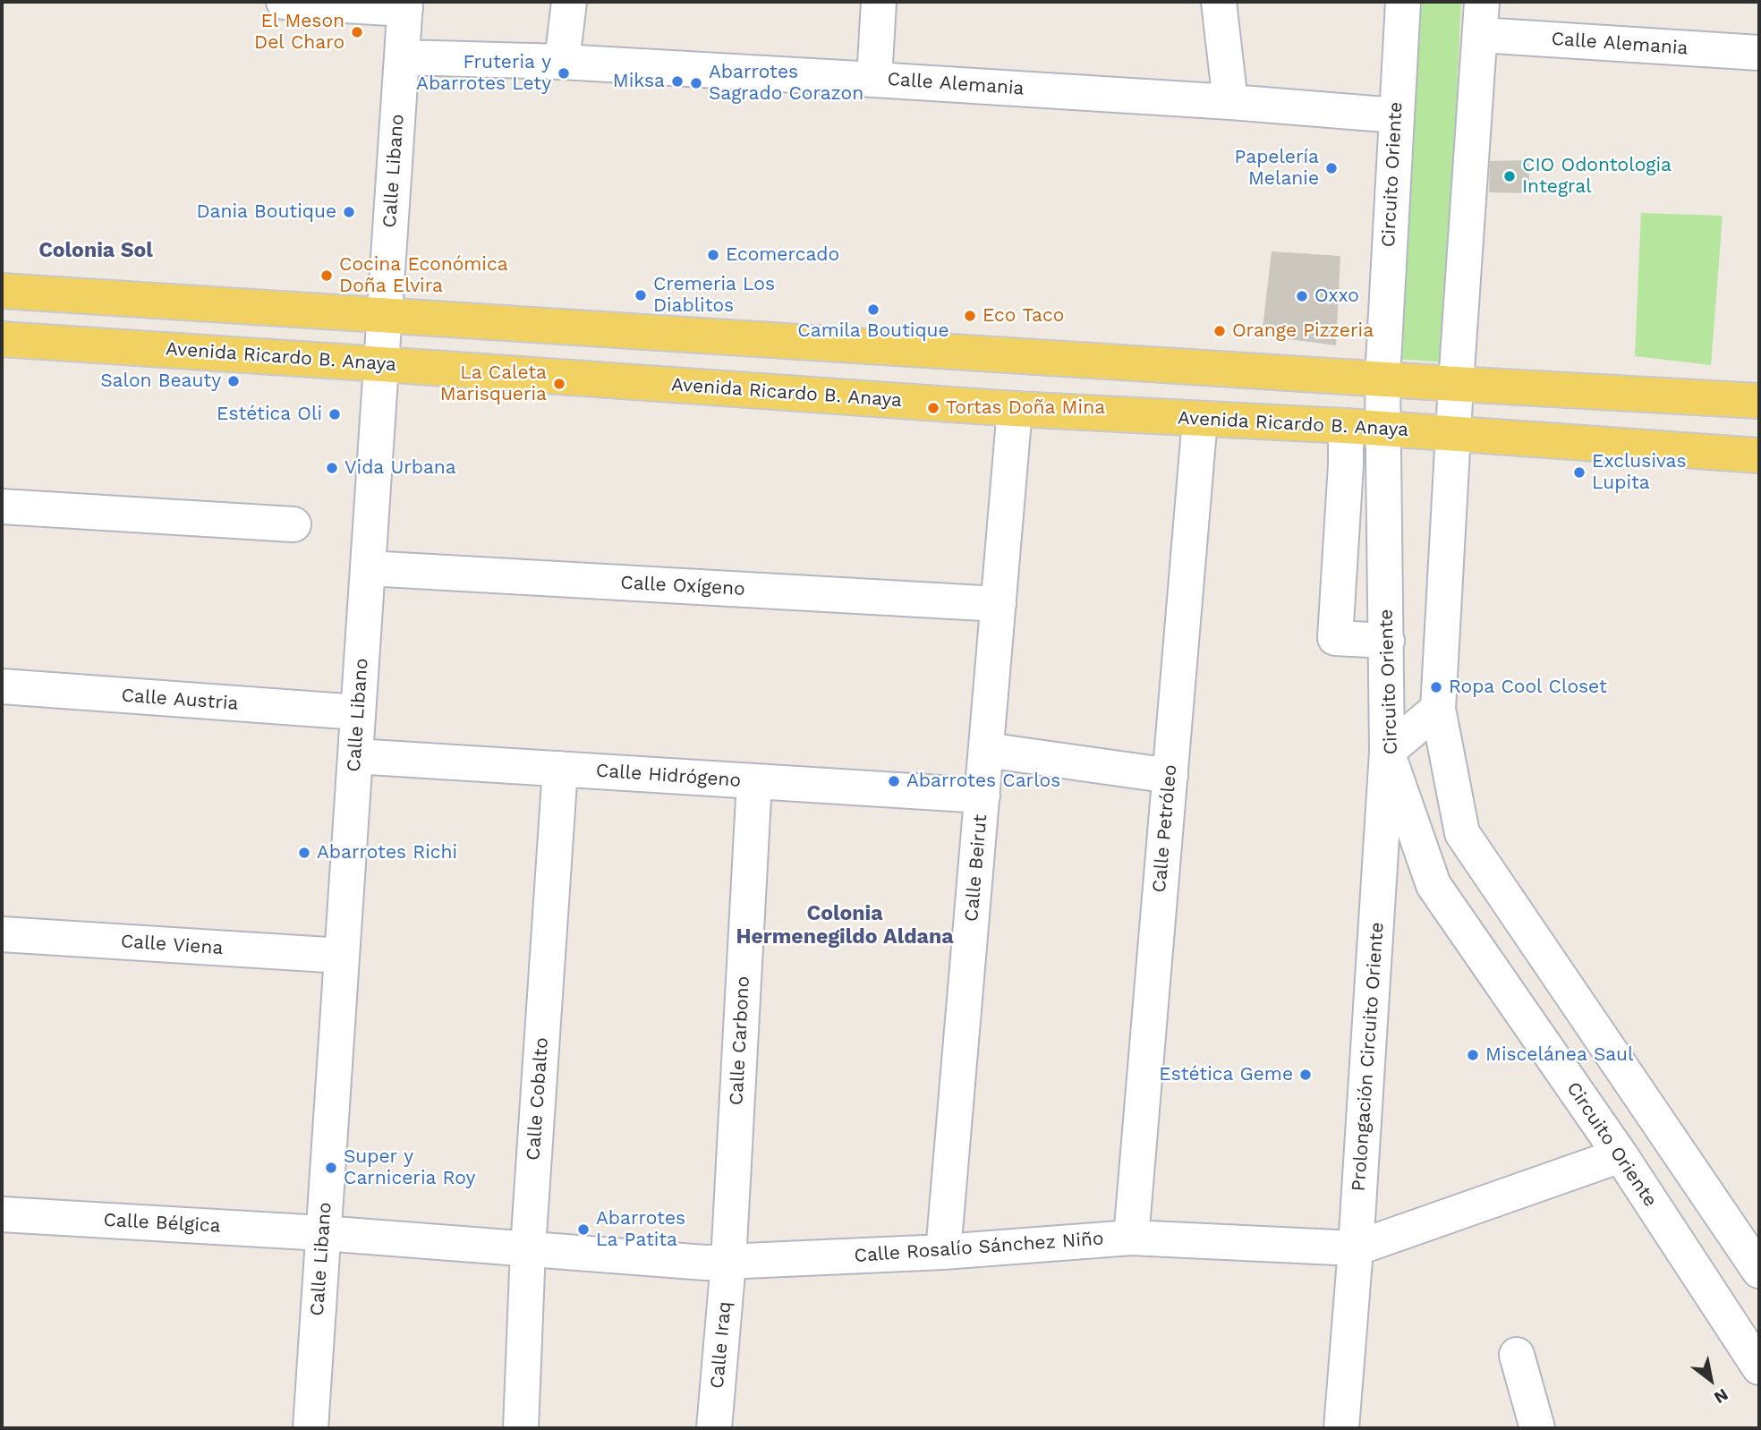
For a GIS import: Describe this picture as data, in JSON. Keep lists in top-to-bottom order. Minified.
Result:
{"streets":{"main road":["Avenida Ricardo B. Anaya"],"street":["Calle Alemania","Calle Libano","Circuito Oriente","Calle Oxígeno","Calle Austria","Calle Hidrógeno","Calle Petróleo","Calle Beirut","Calle Viena","Calle Carbono","Prolongación Circuito Oriente","Calle Cobalto","Calle Bélgica","Calle Rosalío Sánchez Niño","Calle Iraq"]},"crossings":[["Calle Alemania","Calle Libano"],["Calle Alemania","Circuito Oriente"],["Calle Libano","Avenida Ricardo B. Anaya"],["Calle Libano","Calle Oxígeno"],["Calle Libano","Calle Austria"],["Calle Libano","Calle Hidrógeno"],["Calle Libano","Calle Viena"],["Calle Libano","Calle Bélgica"],["Calle Libano","Calle Rosalío Sánchez Niño"],["Circuito Oriente","Avenida Ricardo B. Anaya"],["Circuito Oriente","Prolongación Circuito Oriente"],["Circuito Oriente","Calle Rosalío Sánchez Niño"],["Avenida Ricardo B. Anaya","Calle Petróleo"],["Avenida Ricardo B. Anaya","Calle Beirut"],["Calle Oxígeno","Calle Beirut"],["Calle Hidrógeno","Calle Beirut"],["Calle Hidrógeno","Calle Carbono"],["Calle Hidrógeno","Calle Cobalto"],["Calle Petróleo","Calle Rosalío Sánchez Niño"],["Calle Beirut","Calle Rosalío Sánchez Niño"],["Calle Carbono","Calle Rosalío Sánchez Niño"],["Calle Carbono","Calle Iraq"],["Prolongación Circuito Oriente","Calle Rosalío Sánchez Niño"],["Calle Cobalto","Calle Rosalío Sánchez Niño"],["Calle Bélgica","Calle Rosalío Sánchez Niño"],["Calle Rosalío Sánchez Niño","Calle Iraq"]],"districts":["Colonia Sol","Colonia Hermenegildo Aldana"],"places":["El Meson Del Charo","Fruteria y Abarrotes Lety","Miksa","Abarrotes Sagrado Corazon","Papelería Melanie","CIO Odontologia Integral","Dania Boutique","Ecomercado","Cocina Económica Doña Elvira","Cremeria Los Diablitos","Oxxo","Camila Boutique","Eco Taco","Orange Pizzeria","Salon Beauty","La Caleta Marisqueria","Tortas Doña Mina","Estética Oli","Vida Urbana","Exclusivas Lupita","Ropa Cool Closet","Abarrotes Carlos","Abarrotes Richi","Miscelánea Saul","Estética Geme","Super y Carniceria Roy","Abarrotes La Patita"],"north":"bottom right"}
